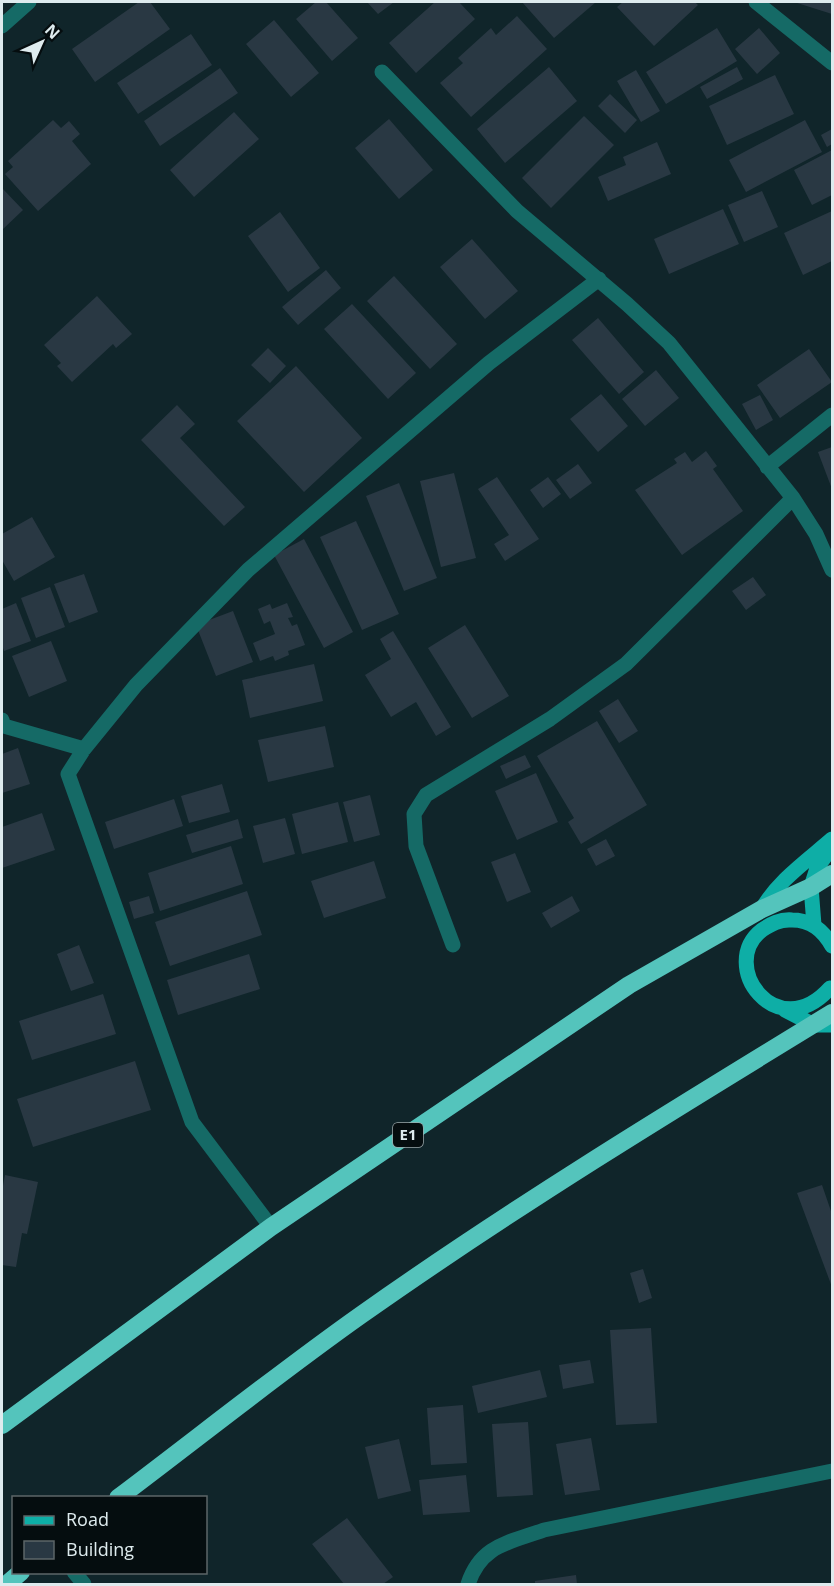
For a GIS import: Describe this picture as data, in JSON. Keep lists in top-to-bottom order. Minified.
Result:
{"streets":{"highway":["E1"]},"legend":["Road","Building"],"north":"top right"}
